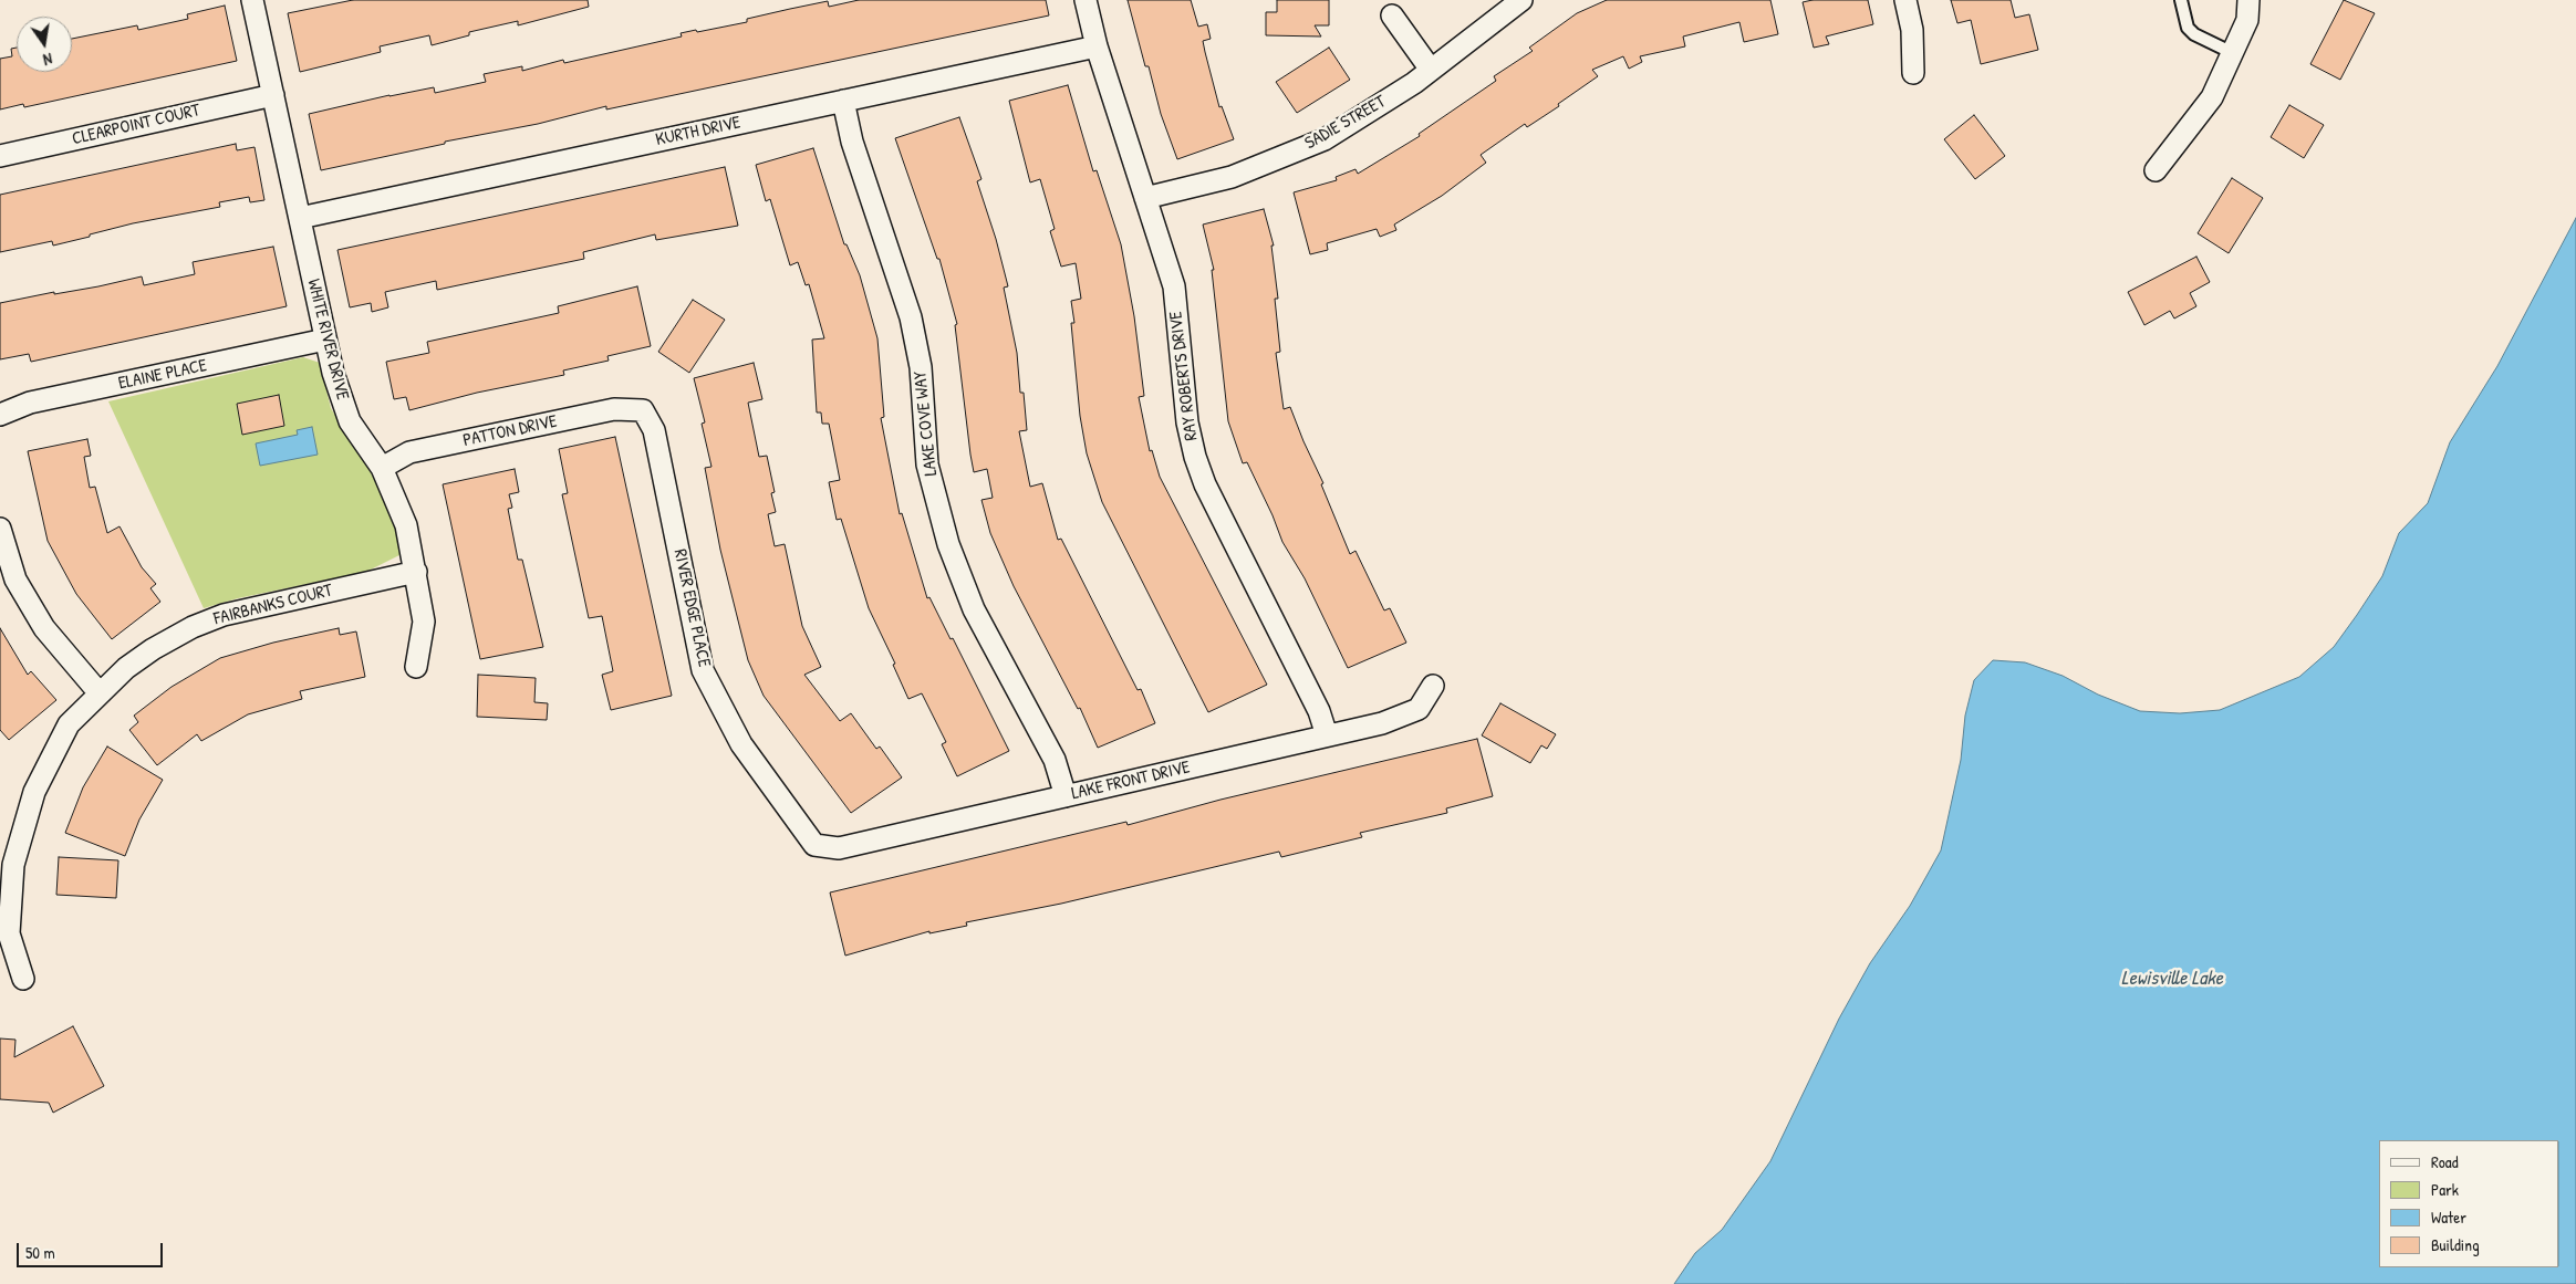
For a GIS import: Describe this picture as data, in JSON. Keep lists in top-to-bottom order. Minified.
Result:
{"streets":{"street":["SADIE STREET","CLEARPOINT COURT","KURTH DRIVE","WHITE RIVER DRIVE","ELAINE PLACE","RAY ROBERTS DRIVE","LAKE COVE WAY","PATTON DRIVE","FAIRBANKS COURT","RIVER EDGE PLACE","LAKE FRONT DRIVE"]},"crossings":[["SADIE STREET","RAY ROBERTS DRIVE"],["CLEARPOINT COURT","WHITE RIVER DRIVE"],["KURTH DRIVE","WHITE RIVER DRIVE"],["KURTH DRIVE","RAY ROBERTS DRIVE"],["KURTH DRIVE","LAKE COVE WAY"],["WHITE RIVER DRIVE","ELAINE PLACE"],["WHITE RIVER DRIVE","PATTON DRIVE"],["WHITE RIVER DRIVE","FAIRBANKS COURT"],["RAY ROBERTS DRIVE","LAKE FRONT DRIVE"],["LAKE COVE WAY","LAKE FRONT DRIVE"],["PATTON DRIVE","RIVER EDGE PLACE"],["RIVER EDGE PLACE","LAKE FRONT DRIVE"]],"water":["Lewisville Lake"],"legend":["Road","Park","Water","Building"],"scale_bar":"50 m","north":"bottom"}
